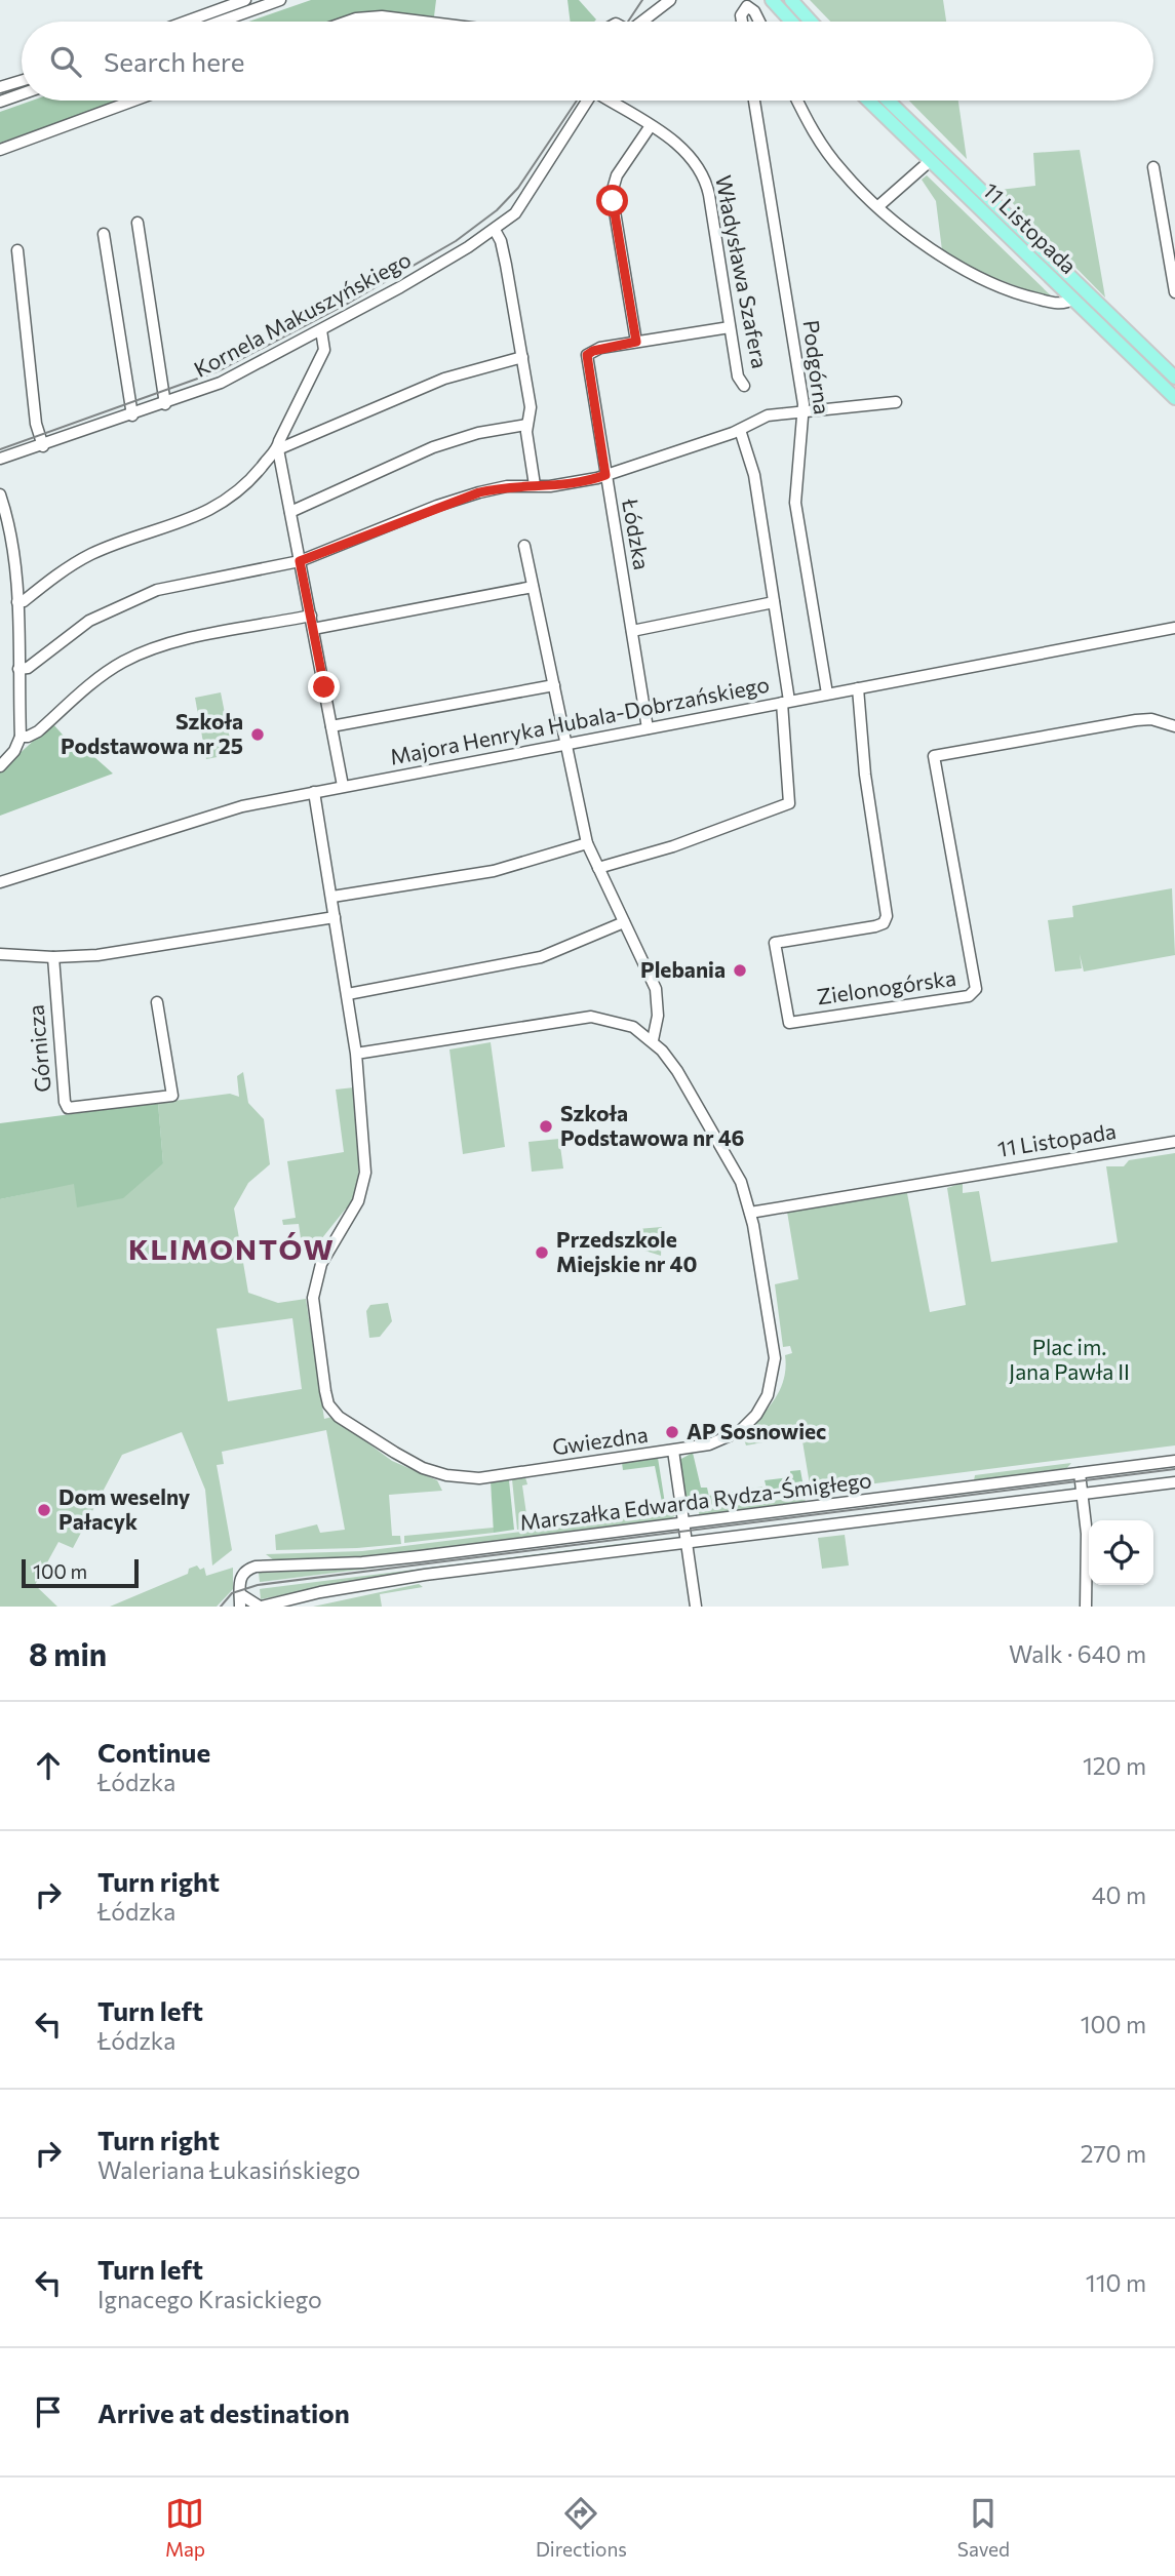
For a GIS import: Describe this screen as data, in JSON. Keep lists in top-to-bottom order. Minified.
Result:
{"streets":{"main road":["11 Listopada"],"street":["Władysława Szafera","Kornela Makuszyńskiego","Podgórna","Łódzka","Majora Henryka Hubala-Dobrzańskiego","Zielonogórska","Górnicza","Gwiezdna","Marszałka Edwarda Rydza-Śmigłego"]},"crossings":[["11 Listopada","Gwiezdna"],["Władysława Szafera","Łódzka"],["Podgórna","Majora Henryka Hubala-Dobrzańskiego"],["Łódzka","Majora Henryka Hubala-Dobrzańskiego"],["Majora Henryka Hubala-Dobrzańskiego","Zielonogórska"],["Majora Henryka Hubala-Dobrzańskiego","Gwiezdna"]],"districts":["KLIMONTÓW"],"parks":["Plac im. Jana Pawła II"],"places":["Szkoła Podstawowa nr 25","Plebania","Szkoła Podstawowa nr 46","Przedszkole Miejskie nr 40","AP Sosnowiec","Dom weselny Pałacyk"],"scale_bar":"100 m","page":{"search":"Search here","scale":"100 m","heading":["8 min","Walk · 640 m"],"list":[["Continue","Łódzka","120 m"],["Turn right","Łódzka","40 m"],["Turn left","Łódzka","100 m"],["Turn right","Waleriana Łukasińskiego","270 m"],["Turn left","Ignacego Krasickiego","110 m"],"Arrive at destination"],"nav":["Map","Directions","Saved"]}}
